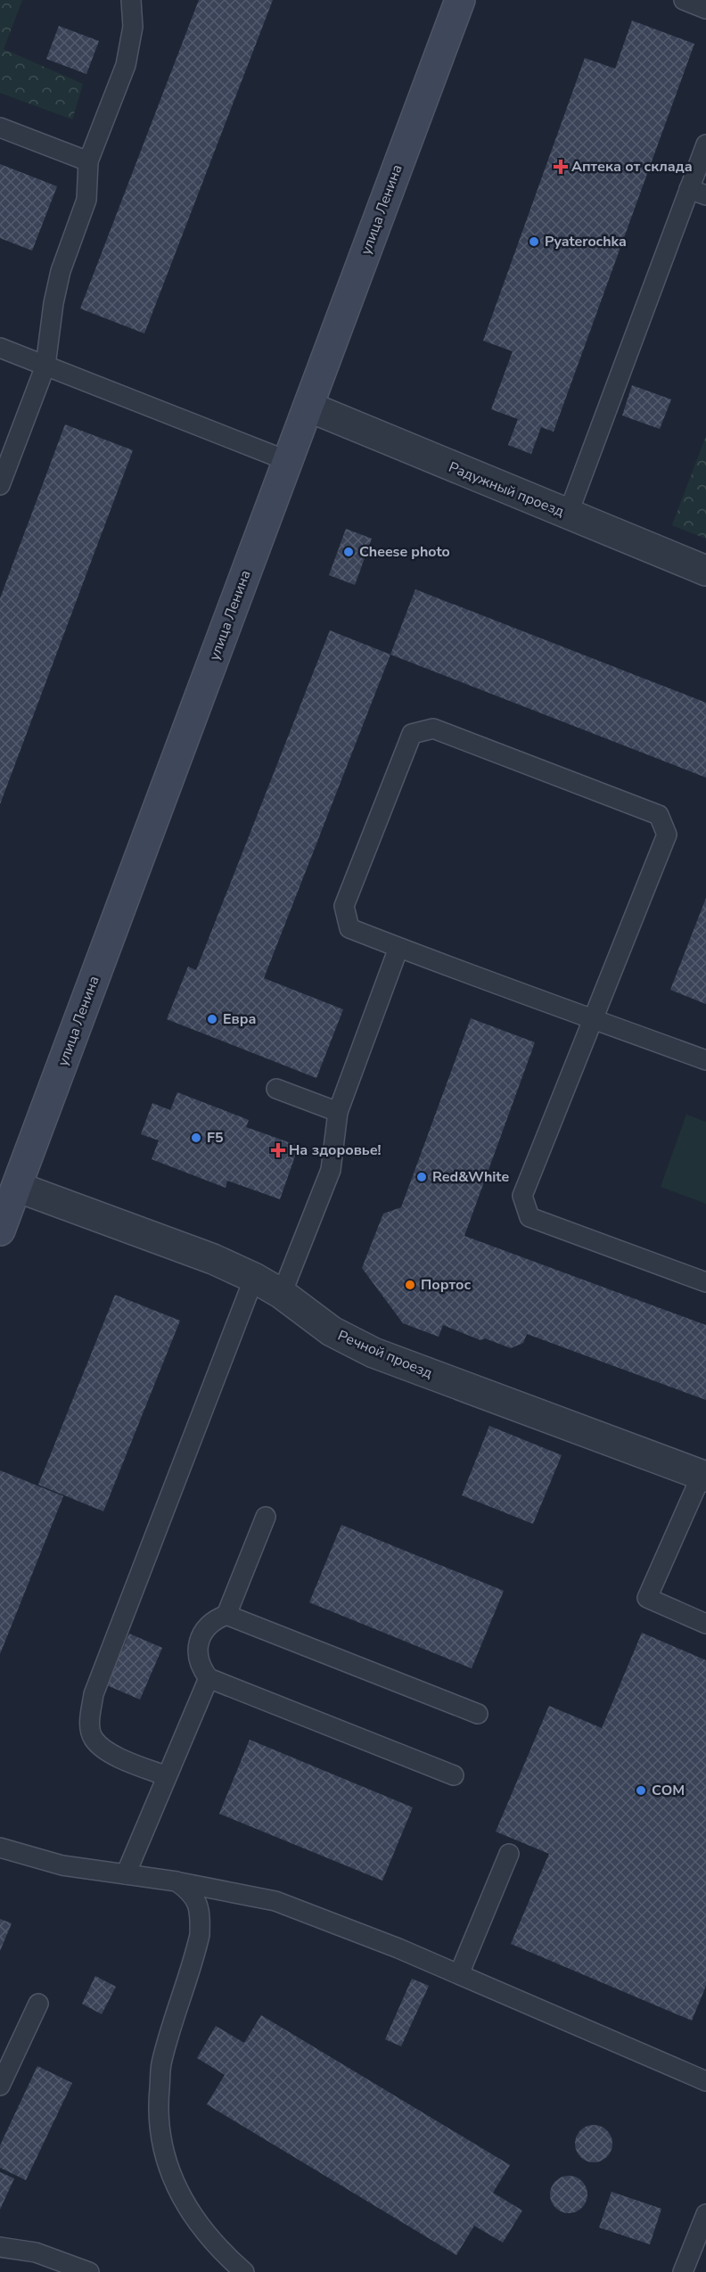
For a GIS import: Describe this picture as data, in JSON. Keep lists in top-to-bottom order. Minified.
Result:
{"streets":{"main road":["улица Ленина"],"street":["Радужный проезд","Речной проезд"]},"crossings":[["улица Ленина","Радужный проезд"],["улица Ленина","Речной проезд"]],"places":{"health":["Аптека от склада","На здоровье!"],"other":["Pyaterochka","Cheese photo","Евра","F5","Red&White","Портос","СОМ"]}}
